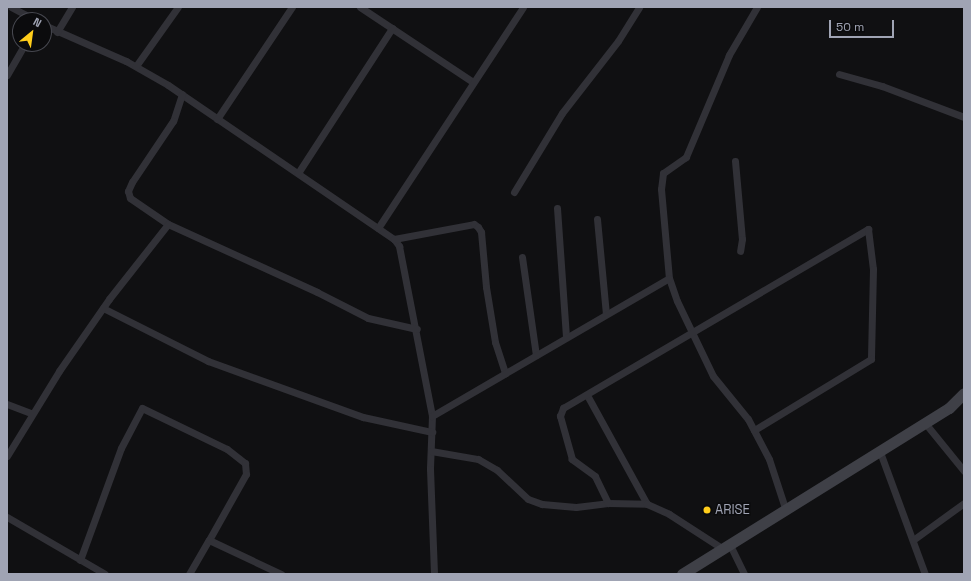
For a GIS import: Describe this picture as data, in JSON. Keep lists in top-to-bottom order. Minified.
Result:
{"places":["ARISE"],"scale_bar":"50 m","north":"top right"}
